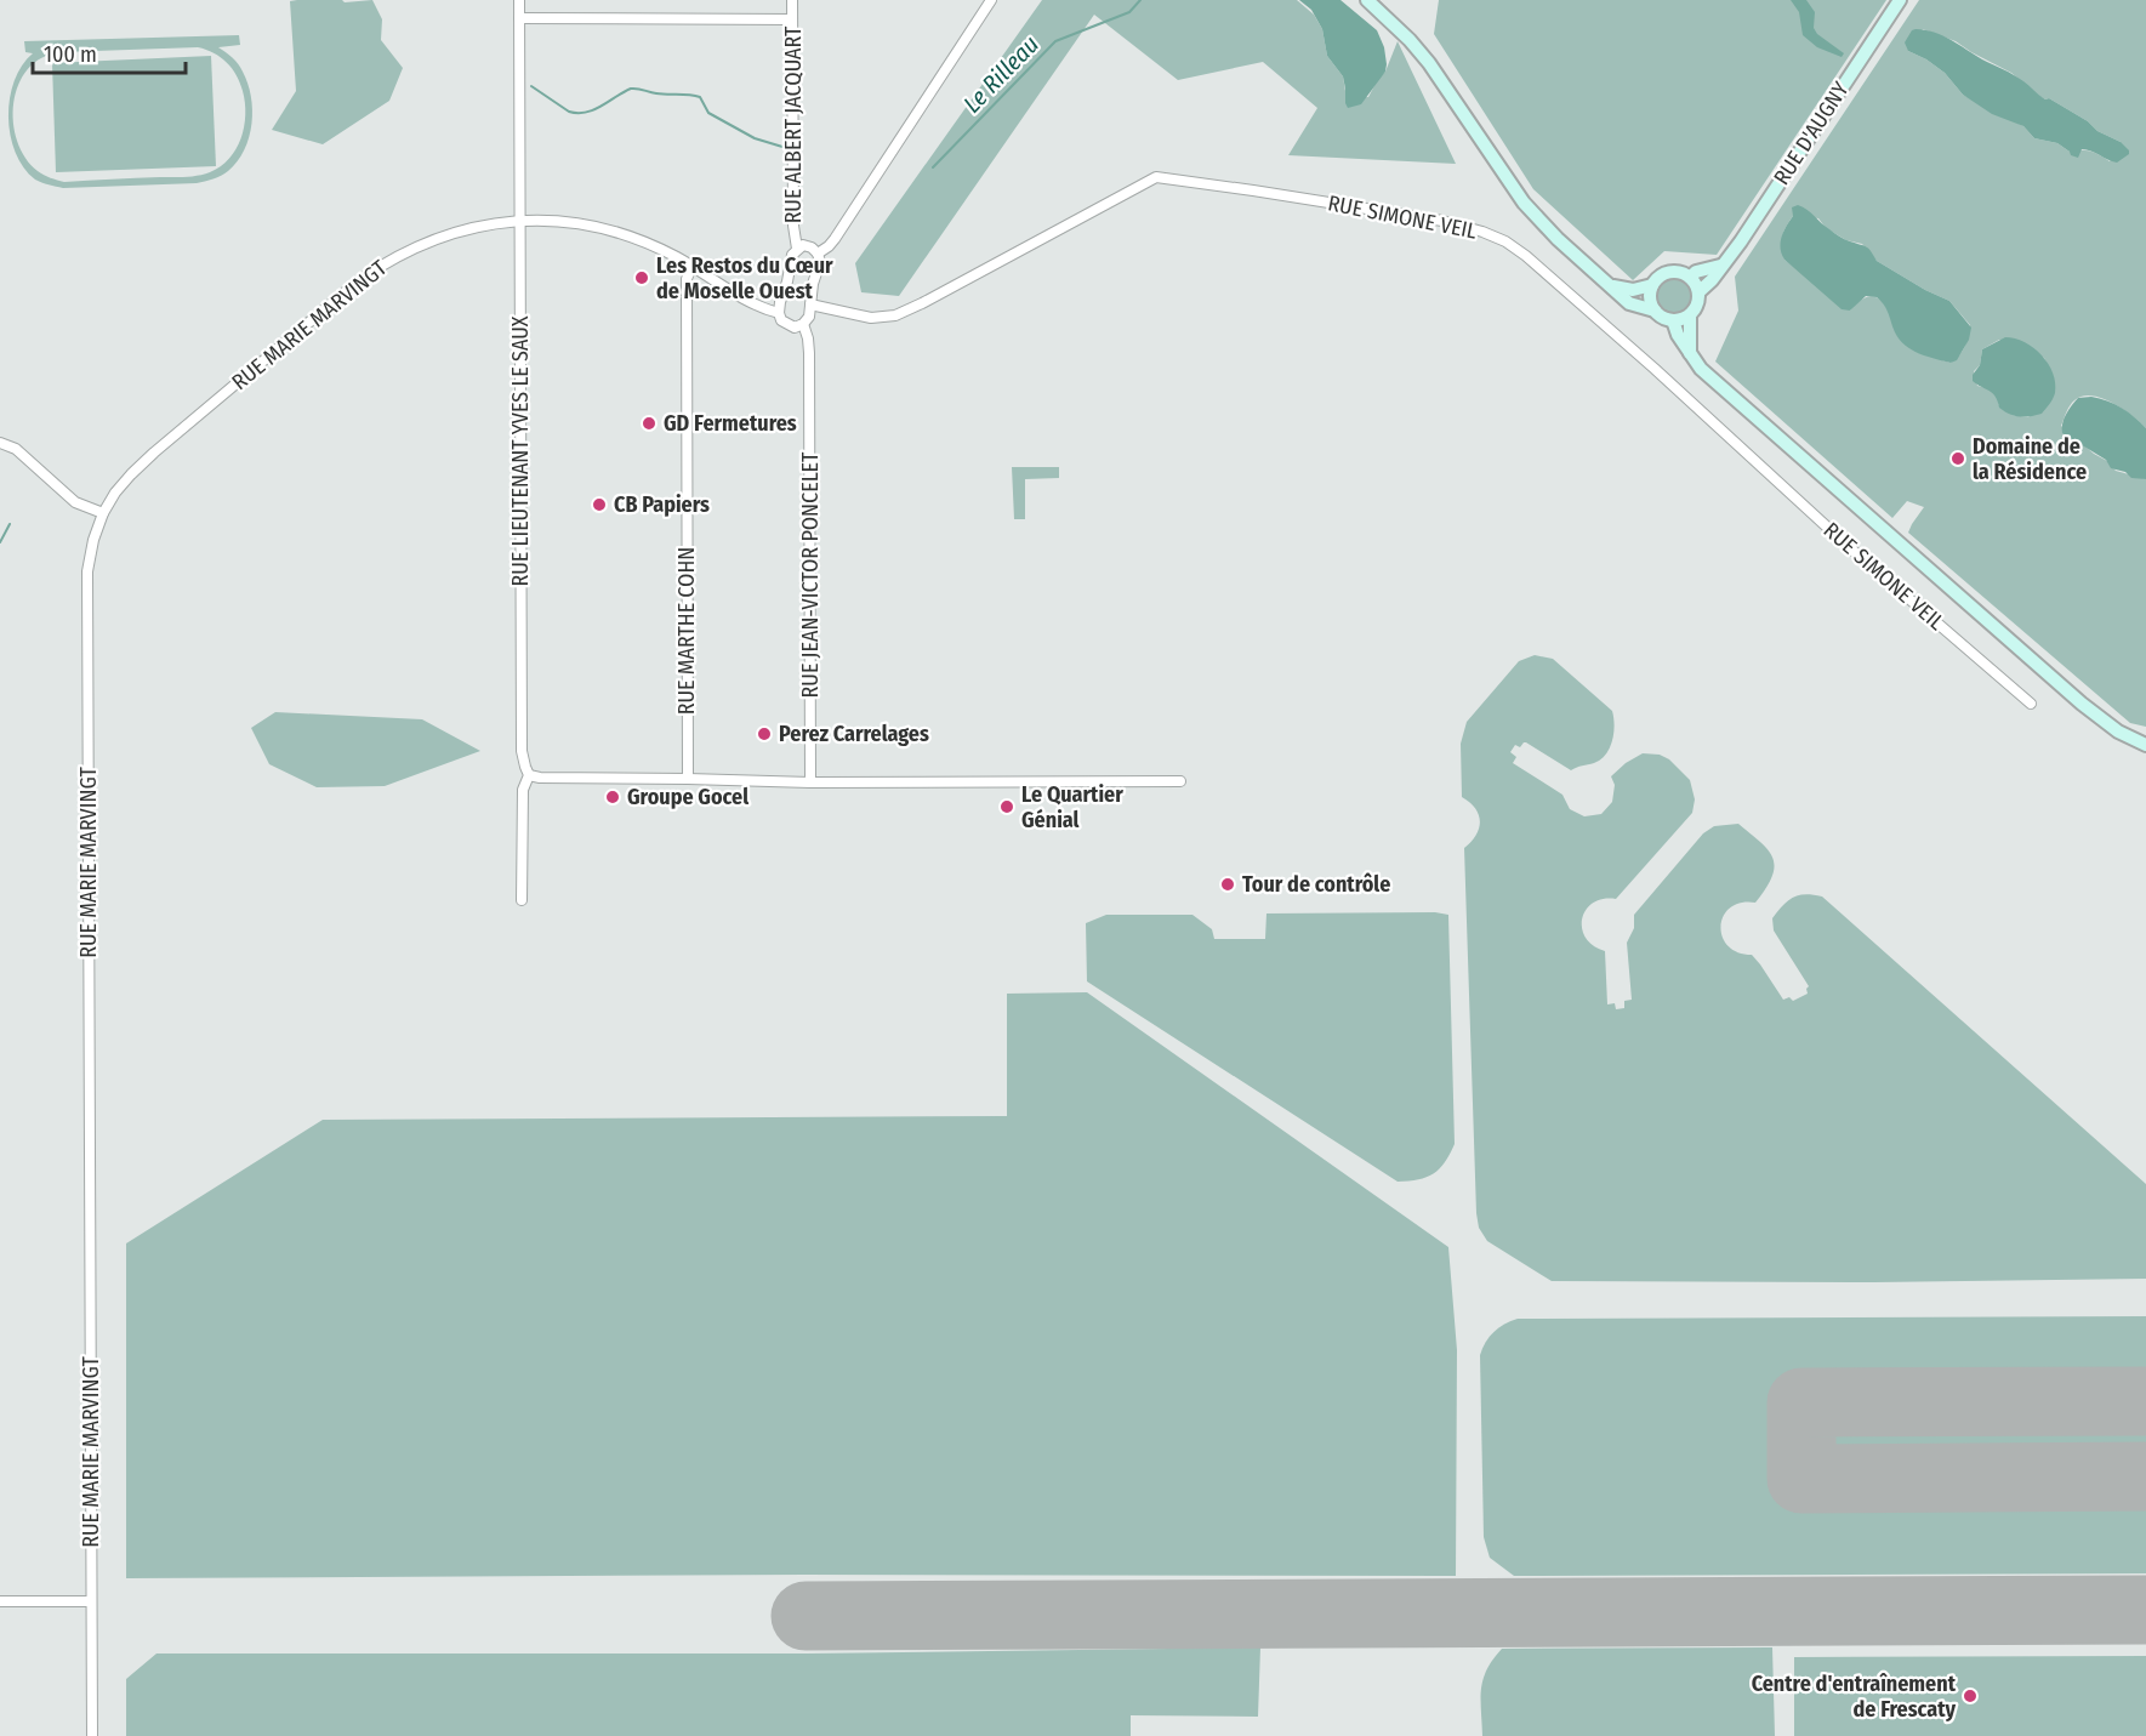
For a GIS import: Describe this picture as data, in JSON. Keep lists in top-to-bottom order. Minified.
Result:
{"streets":{"main road":["RUE D'AUGNY"],"street":["RUE ALBERT JACQUART","RUE SIMONE VEIL","RUE MARIE MARVINGT","RUE LIEUTENANT YVES LE SAUX","RUE JEAN-VICTOR PONCELET","RUE MARTHE COHN"]},"crossings":[["RUE MARIE MARVINGT","RUE LIEUTENANT YVES LE SAUX"]],"water":["Le Rilleau"],"places":["Les Restos du Cœur de Moselle Ouest","GD Fermetures","Domaine de la Résidence","CB Papiers","Perez Carrelages","Groupe Gocel","Le Quartier Génial","Tour de contrôle","Centre d'entraînement de Frescaty"],"scale_bar":"100 m"}
